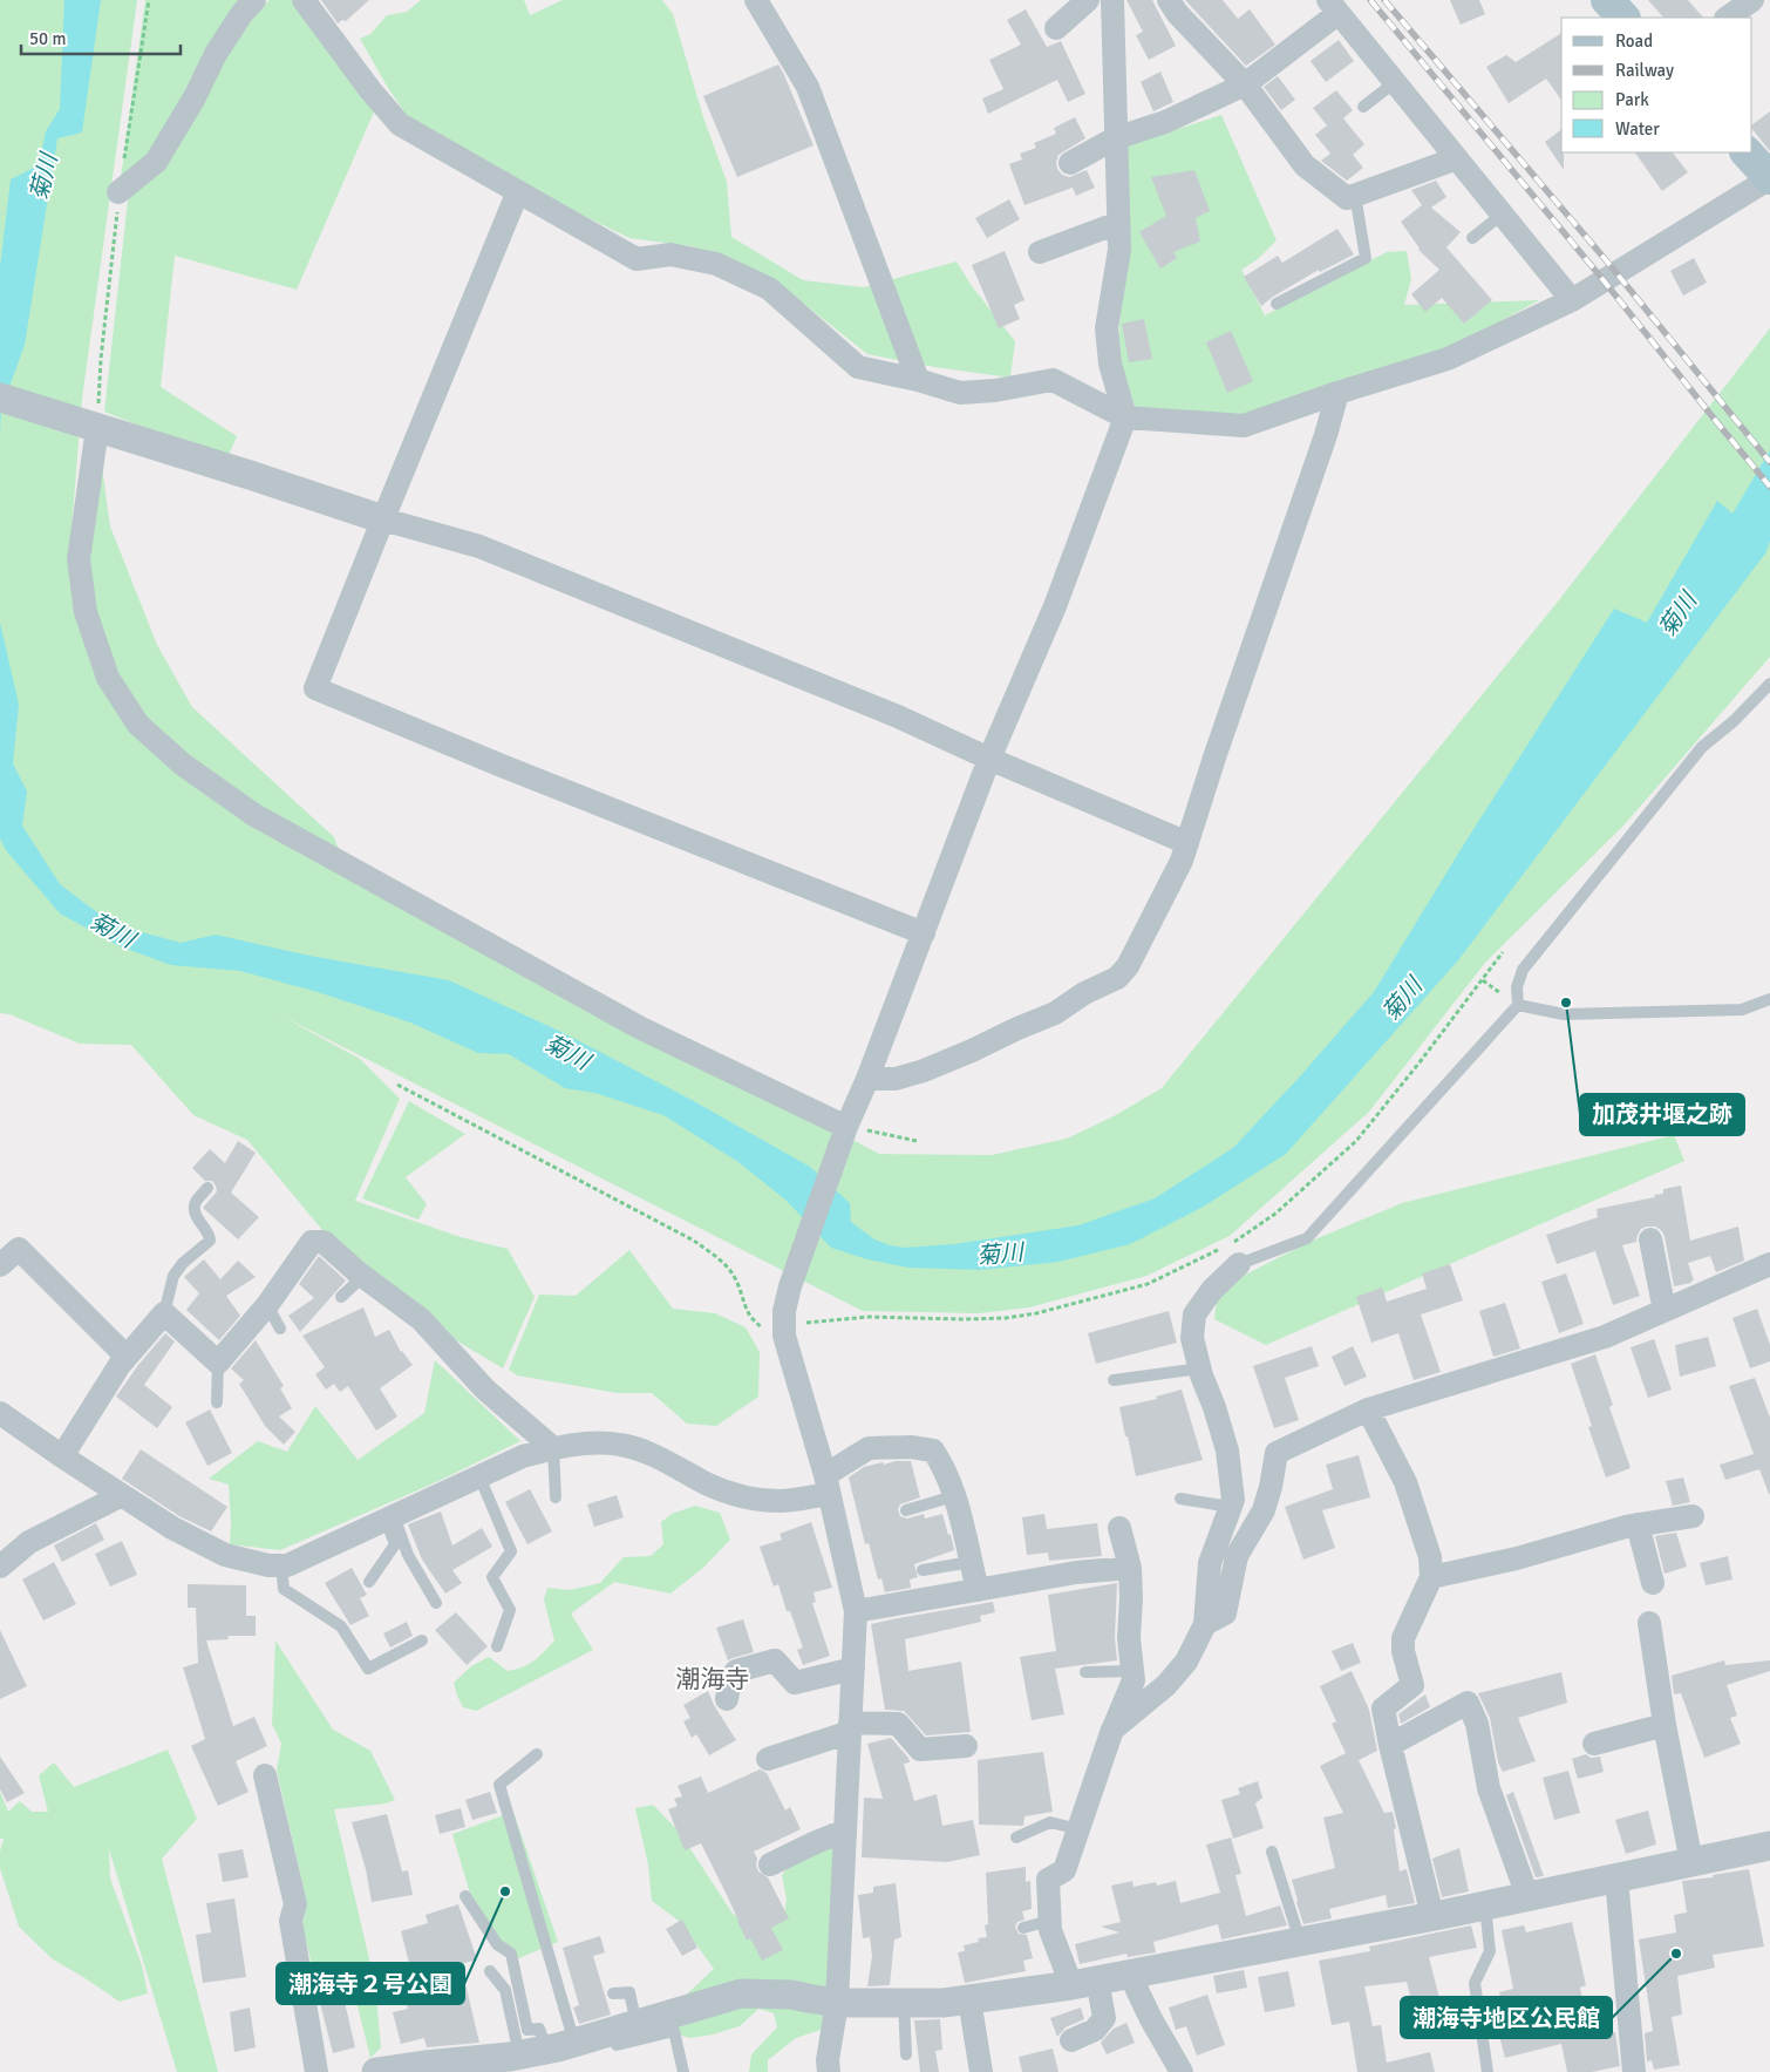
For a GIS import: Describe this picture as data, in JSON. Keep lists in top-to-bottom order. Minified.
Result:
{"districts":["潮海寺"],"water":["菊川"],"places":["加茂井堰之跡","潮海寺２号公園","潮海寺地区公民館"],"legend":["Road","Railway","Park","Water"],"scale_bar":"50 m"}
